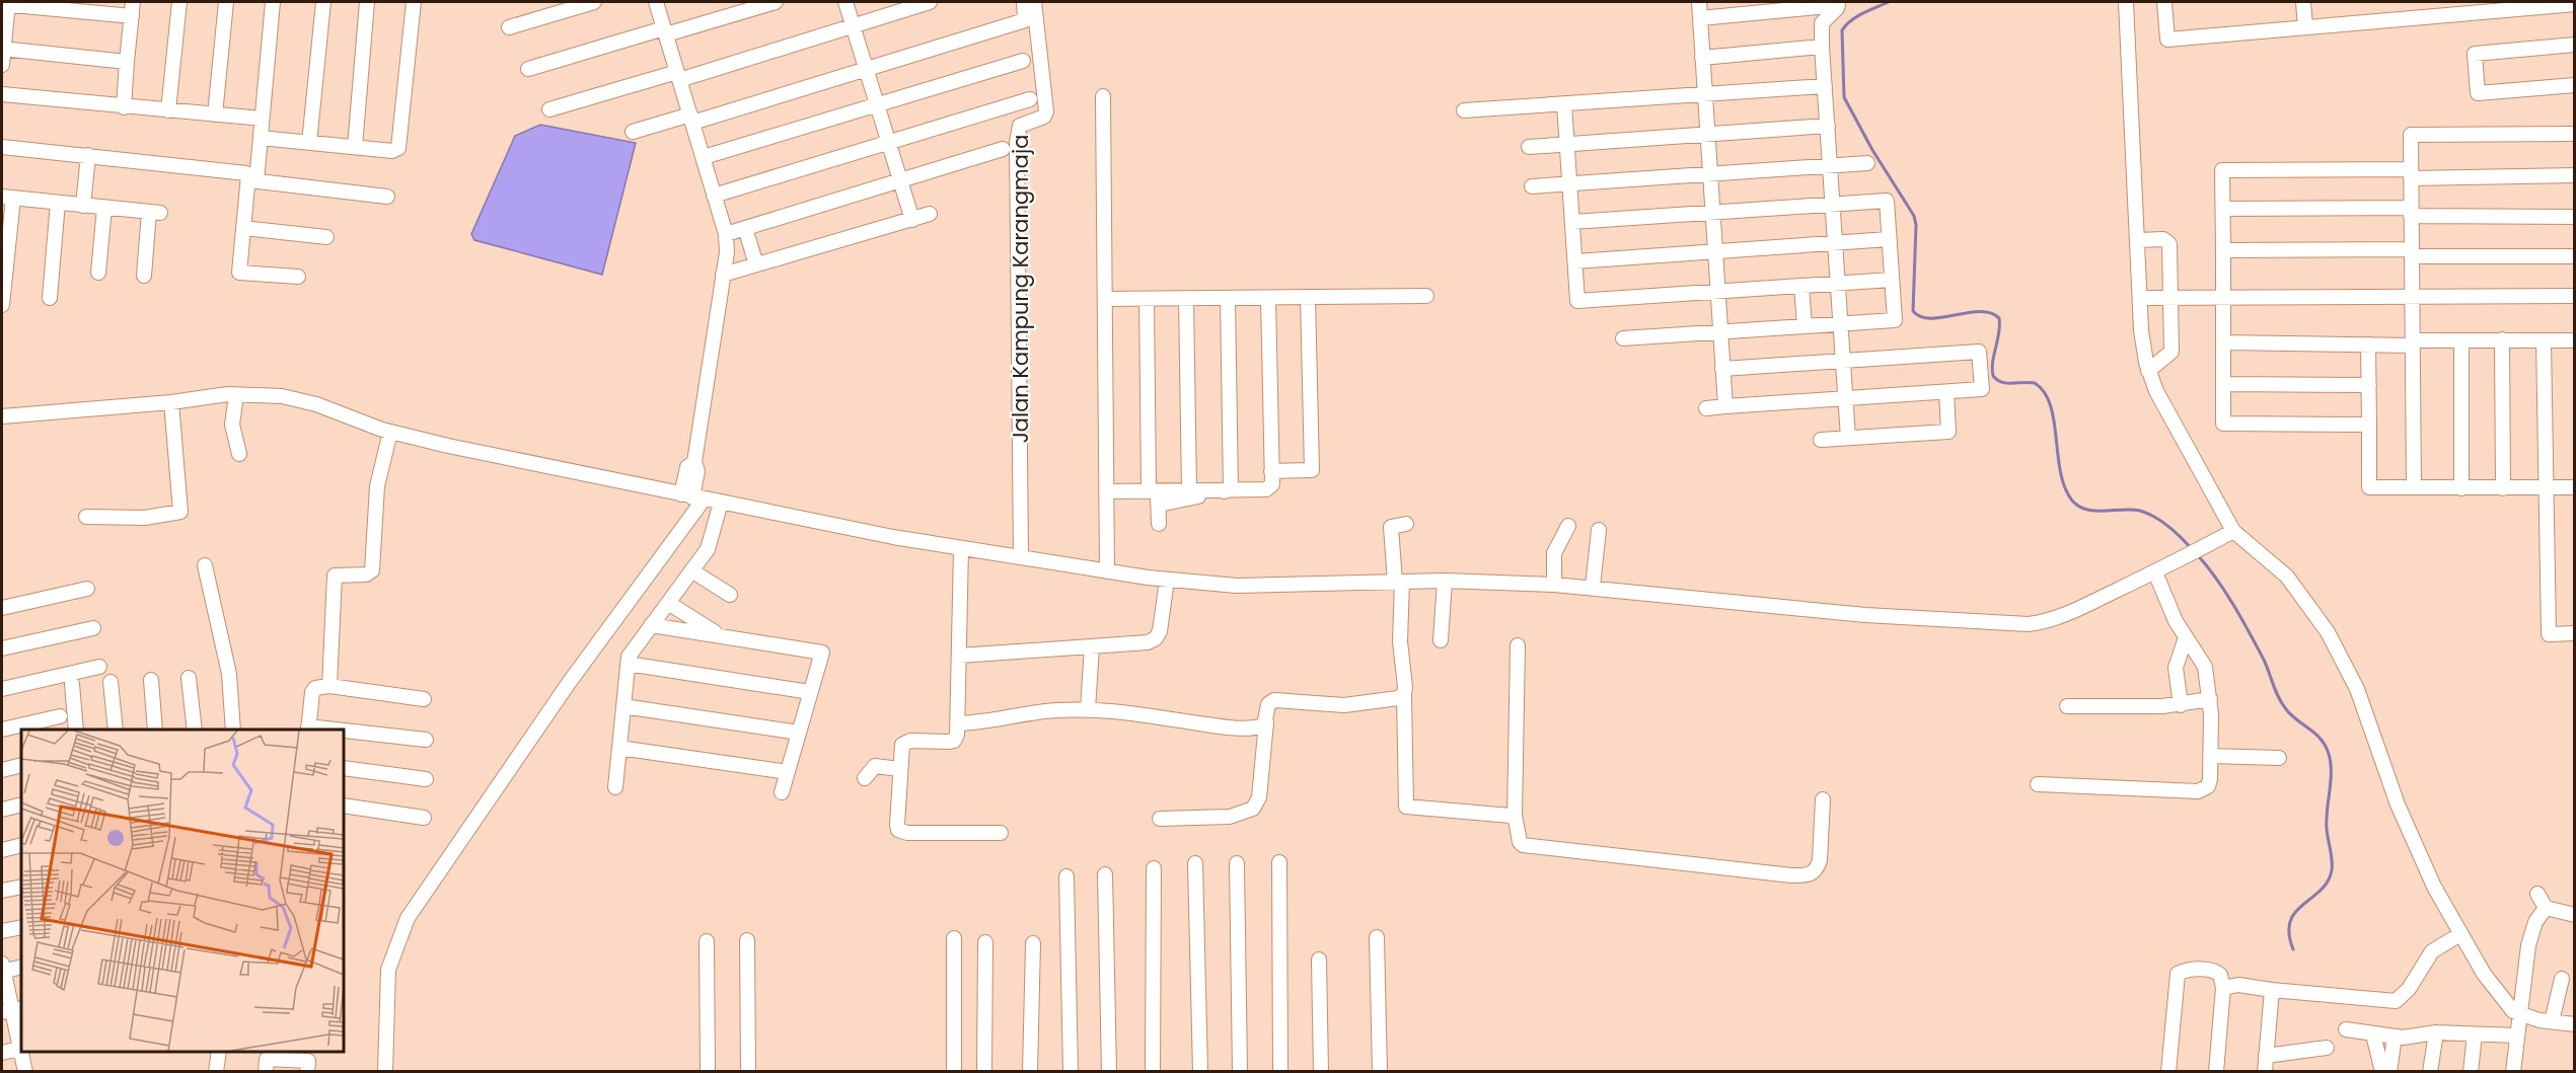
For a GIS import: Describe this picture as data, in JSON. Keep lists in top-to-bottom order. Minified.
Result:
{"streets":{"street":["Jalan Kampung Karangmaja"]}}
